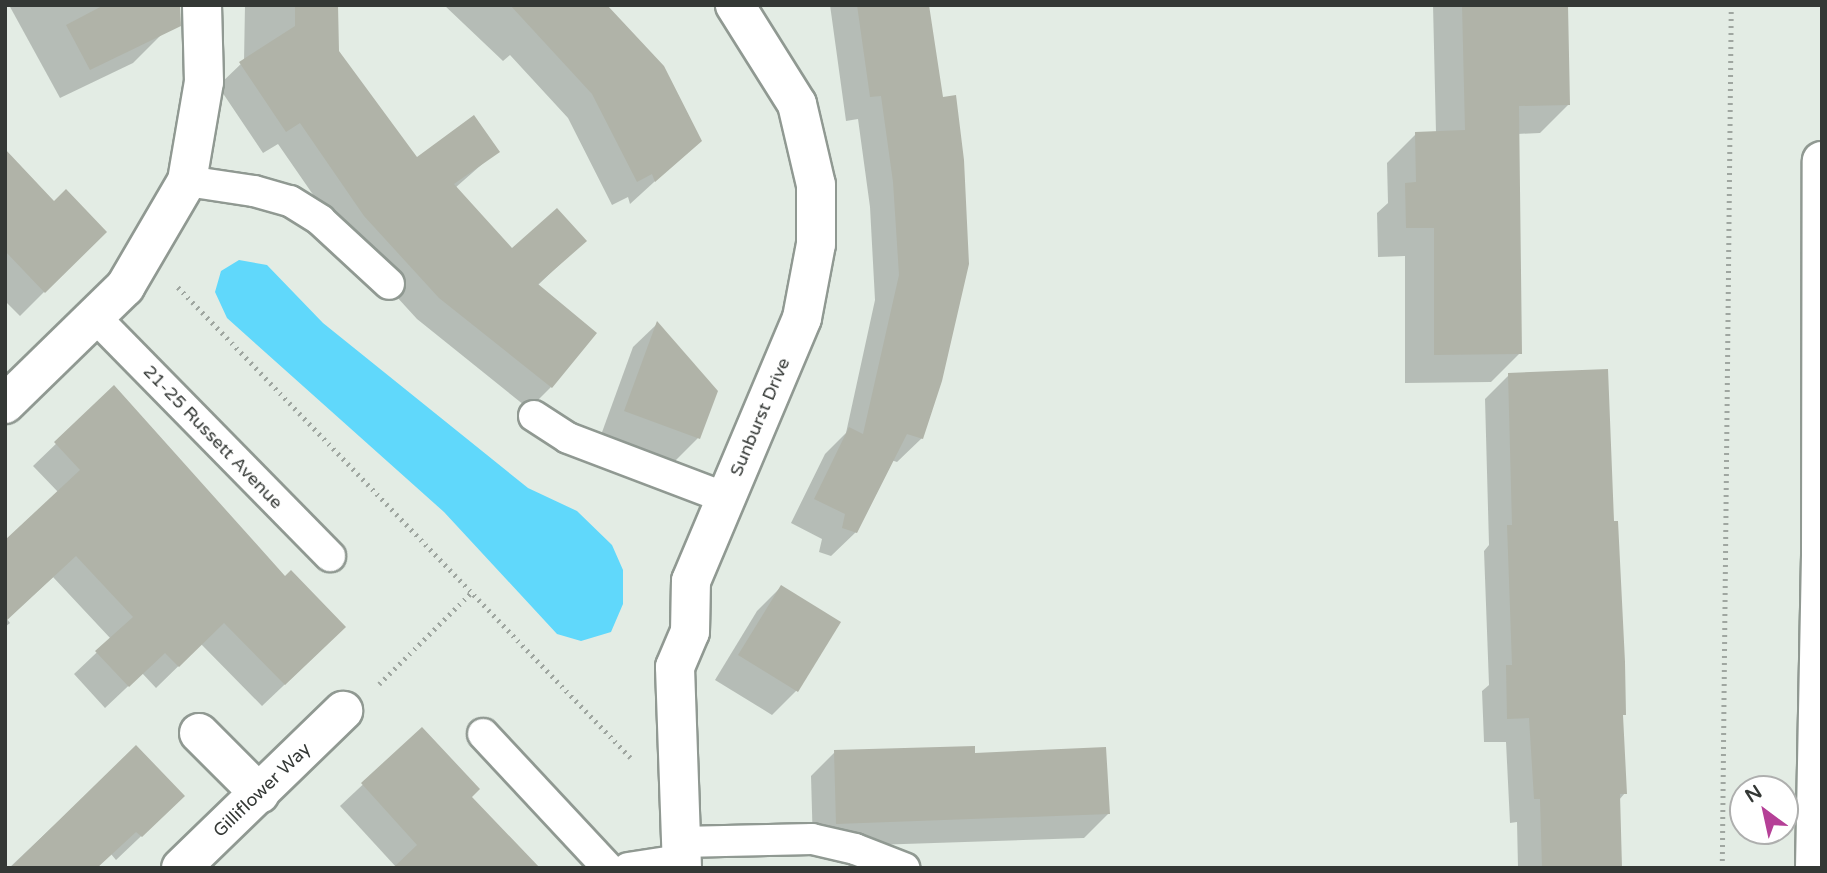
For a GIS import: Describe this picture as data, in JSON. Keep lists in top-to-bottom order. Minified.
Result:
{"streets":{"street":["Sunburst Drive","Gilliflower Way"],"lane":["21-25 Russett Avenue"]},"north":"top left"}
